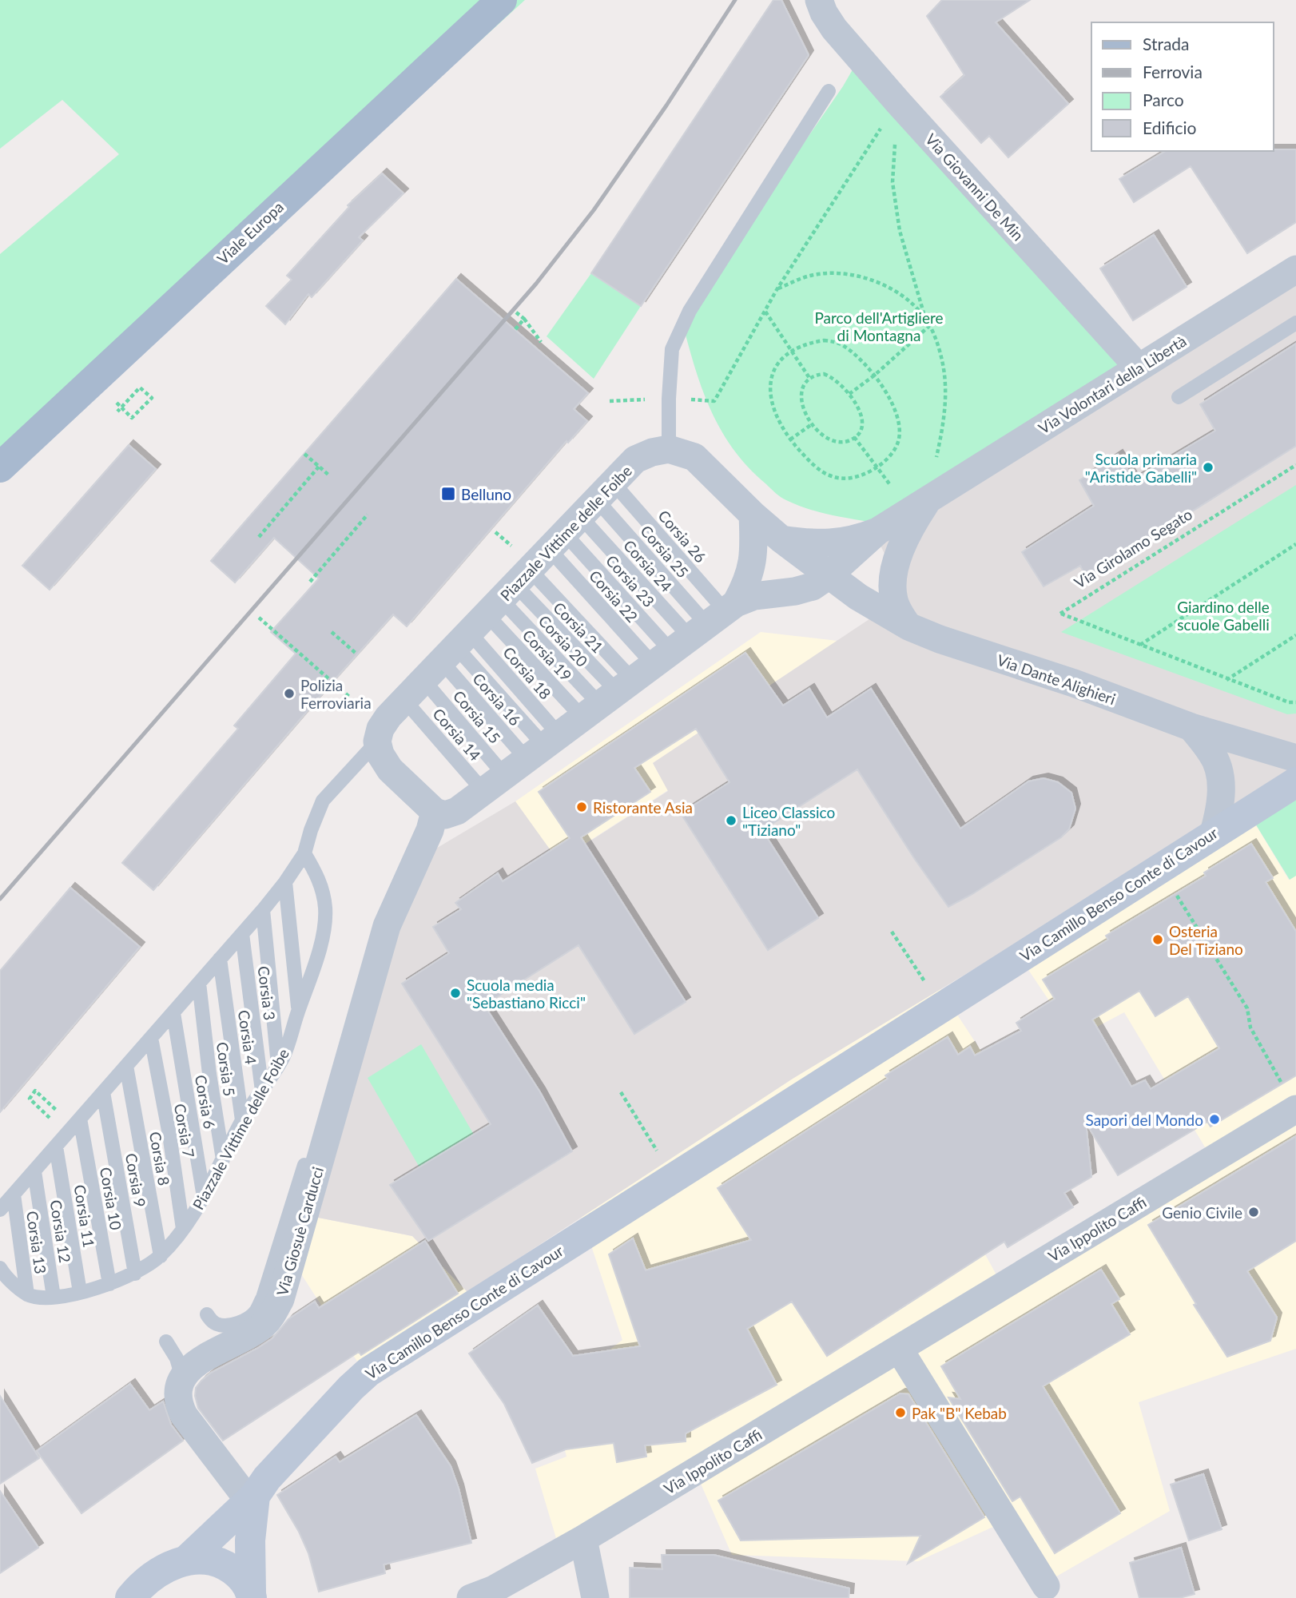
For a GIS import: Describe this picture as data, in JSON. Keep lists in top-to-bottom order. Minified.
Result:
{"streets":{"main road":["Viale Europa","Via Camillo Benso Conte di Cavour"],"street":["Via Giovanni De Min","Via Volontari della Libertà","Piazzale Vittime delle Foibe","Via Dante Alighieri","Via Ippolito Caffi","Via Giosuè Carducci"],"lane":["Corsia 26","Corsia 25","Corsia 24","Corsia 23","Corsia 22","Corsia 21","Corsia 20","Corsia 19","Corsia 18","Corsia 16","Corsia 15","Corsia 14","Corsia 3","Corsia 4","Corsia 5","Corsia 6","Corsia 7","Corsia 8","Corsia 9","Corsia 10","Corsia 11","Corsia 12","Corsia 13"],"path":["Via Girolamo Segato"]},"crossings":[["Via Giovanni De Min","Via Volontari della Libertà"],["Via Volontari della Libertà","Corsia 26"],["Via Volontari della Libertà","Corsia 25"],["Via Volontari della Libertà","Corsia 24"],["Via Volontari della Libertà","Corsia 23"],["Via Volontari della Libertà","Corsia 22"],["Via Volontari della Libertà","Corsia 21"],["Via Volontari della Libertà","Corsia 20"],["Via Volontari della Libertà","Corsia 19"],["Via Volontari della Libertà","Via Dante Alighieri"],["Piazzale Vittime delle Foibe","Corsia 26"],["Piazzale Vittime delle Foibe","Corsia 25"],["Piazzale Vittime delle Foibe","Corsia 24"],["Piazzale Vittime delle Foibe","Corsia 23"],["Piazzale Vittime delle Foibe","Corsia 22"],["Piazzale Vittime delle Foibe","Corsia 21"],["Piazzale Vittime delle Foibe","Corsia 20"],["Piazzale Vittime delle Foibe","Corsia 19"],["Piazzale Vittime delle Foibe","Corsia 18"],["Piazzale Vittime delle Foibe","Corsia 16"],["Piazzale Vittime delle Foibe","Corsia 15"],["Piazzale Vittime delle Foibe","Corsia 14"],["Piazzale Vittime delle Foibe","Corsia 3"],["Piazzale Vittime delle Foibe","Corsia 4"],["Piazzale Vittime delle Foibe","Corsia 5"],["Piazzale Vittime delle Foibe","Corsia 6"],["Piazzale Vittime delle Foibe","Corsia 7"],["Piazzale Vittime delle Foibe","Corsia 8"],["Piazzale Vittime delle Foibe","Corsia 9"],["Piazzale Vittime delle Foibe","Corsia 10"],["Piazzale Vittime delle Foibe","Corsia 11"],["Piazzale Vittime delle Foibe","Corsia 12"],["Piazzale Vittime delle Foibe","Corsia 13"],["Corsia 26","Corsia 25"],["Corsia 26","Corsia 24"],["Corsia 26","Corsia 23"],["Corsia 26","Corsia 22"],["Corsia 26","Corsia 21"],["Corsia 26","Corsia 20"],["Corsia 26","Corsia 19"],["Corsia 25","Corsia 24"],["Corsia 25","Corsia 23"],["Corsia 25","Corsia 22"],["Corsia 25","Corsia 21"],["Corsia 25","Corsia 20"],["Corsia 25","Corsia 19"],["Corsia 24","Corsia 23"],["Corsia 24","Corsia 22"],["Corsia 24","Corsia 21"],["Corsia 24","Corsia 20"],["Corsia 24","Corsia 19"],["Corsia 23","Corsia 22"],["Corsia 23","Corsia 21"],["Corsia 23","Corsia 20"],["Corsia 23","Corsia 19"],["Corsia 22","Corsia 21"],["Corsia 22","Corsia 20"],["Corsia 22","Corsia 19"],["Corsia 21","Corsia 20"],["Corsia 21","Corsia 19"],["Corsia 21","Corsia 18"],["Corsia 21","Corsia 16"],["Corsia 21","Corsia 15"],["Corsia 20","Corsia 19"],["Corsia 20","Corsia 18"],["Corsia 20","Corsia 16"],["Corsia 20","Corsia 15"],["Corsia 19","Corsia 18"],["Corsia 19","Corsia 16"],["Corsia 19","Corsia 15"],["Corsia 18","Corsia 16"],["Corsia 18","Corsia 15"],["Corsia 18","Corsia 14"],["Corsia 16","Corsia 15"],["Corsia 16","Corsia 14"],["Corsia 15","Corsia 14"]],"parks":["Parco dell'Artigliere di Montagna","Giardino delle scuole Gabelli"],"places":{"other":["Scuola primaria \"Aristide Gabelli\"","Polizia Ferroviaria","Ristorante Asia","Liceo Classico \"Tiziano\"","Osteria Del Tiziano","Scuola media \"Sebastiano Ricci\"","Sapori del Mondo","Genio Civile","Pak \"B\" Kebab"],"transit":["Belluno"]},"legend":["Strada","Ferrovia","Parco","Edificio"]}
